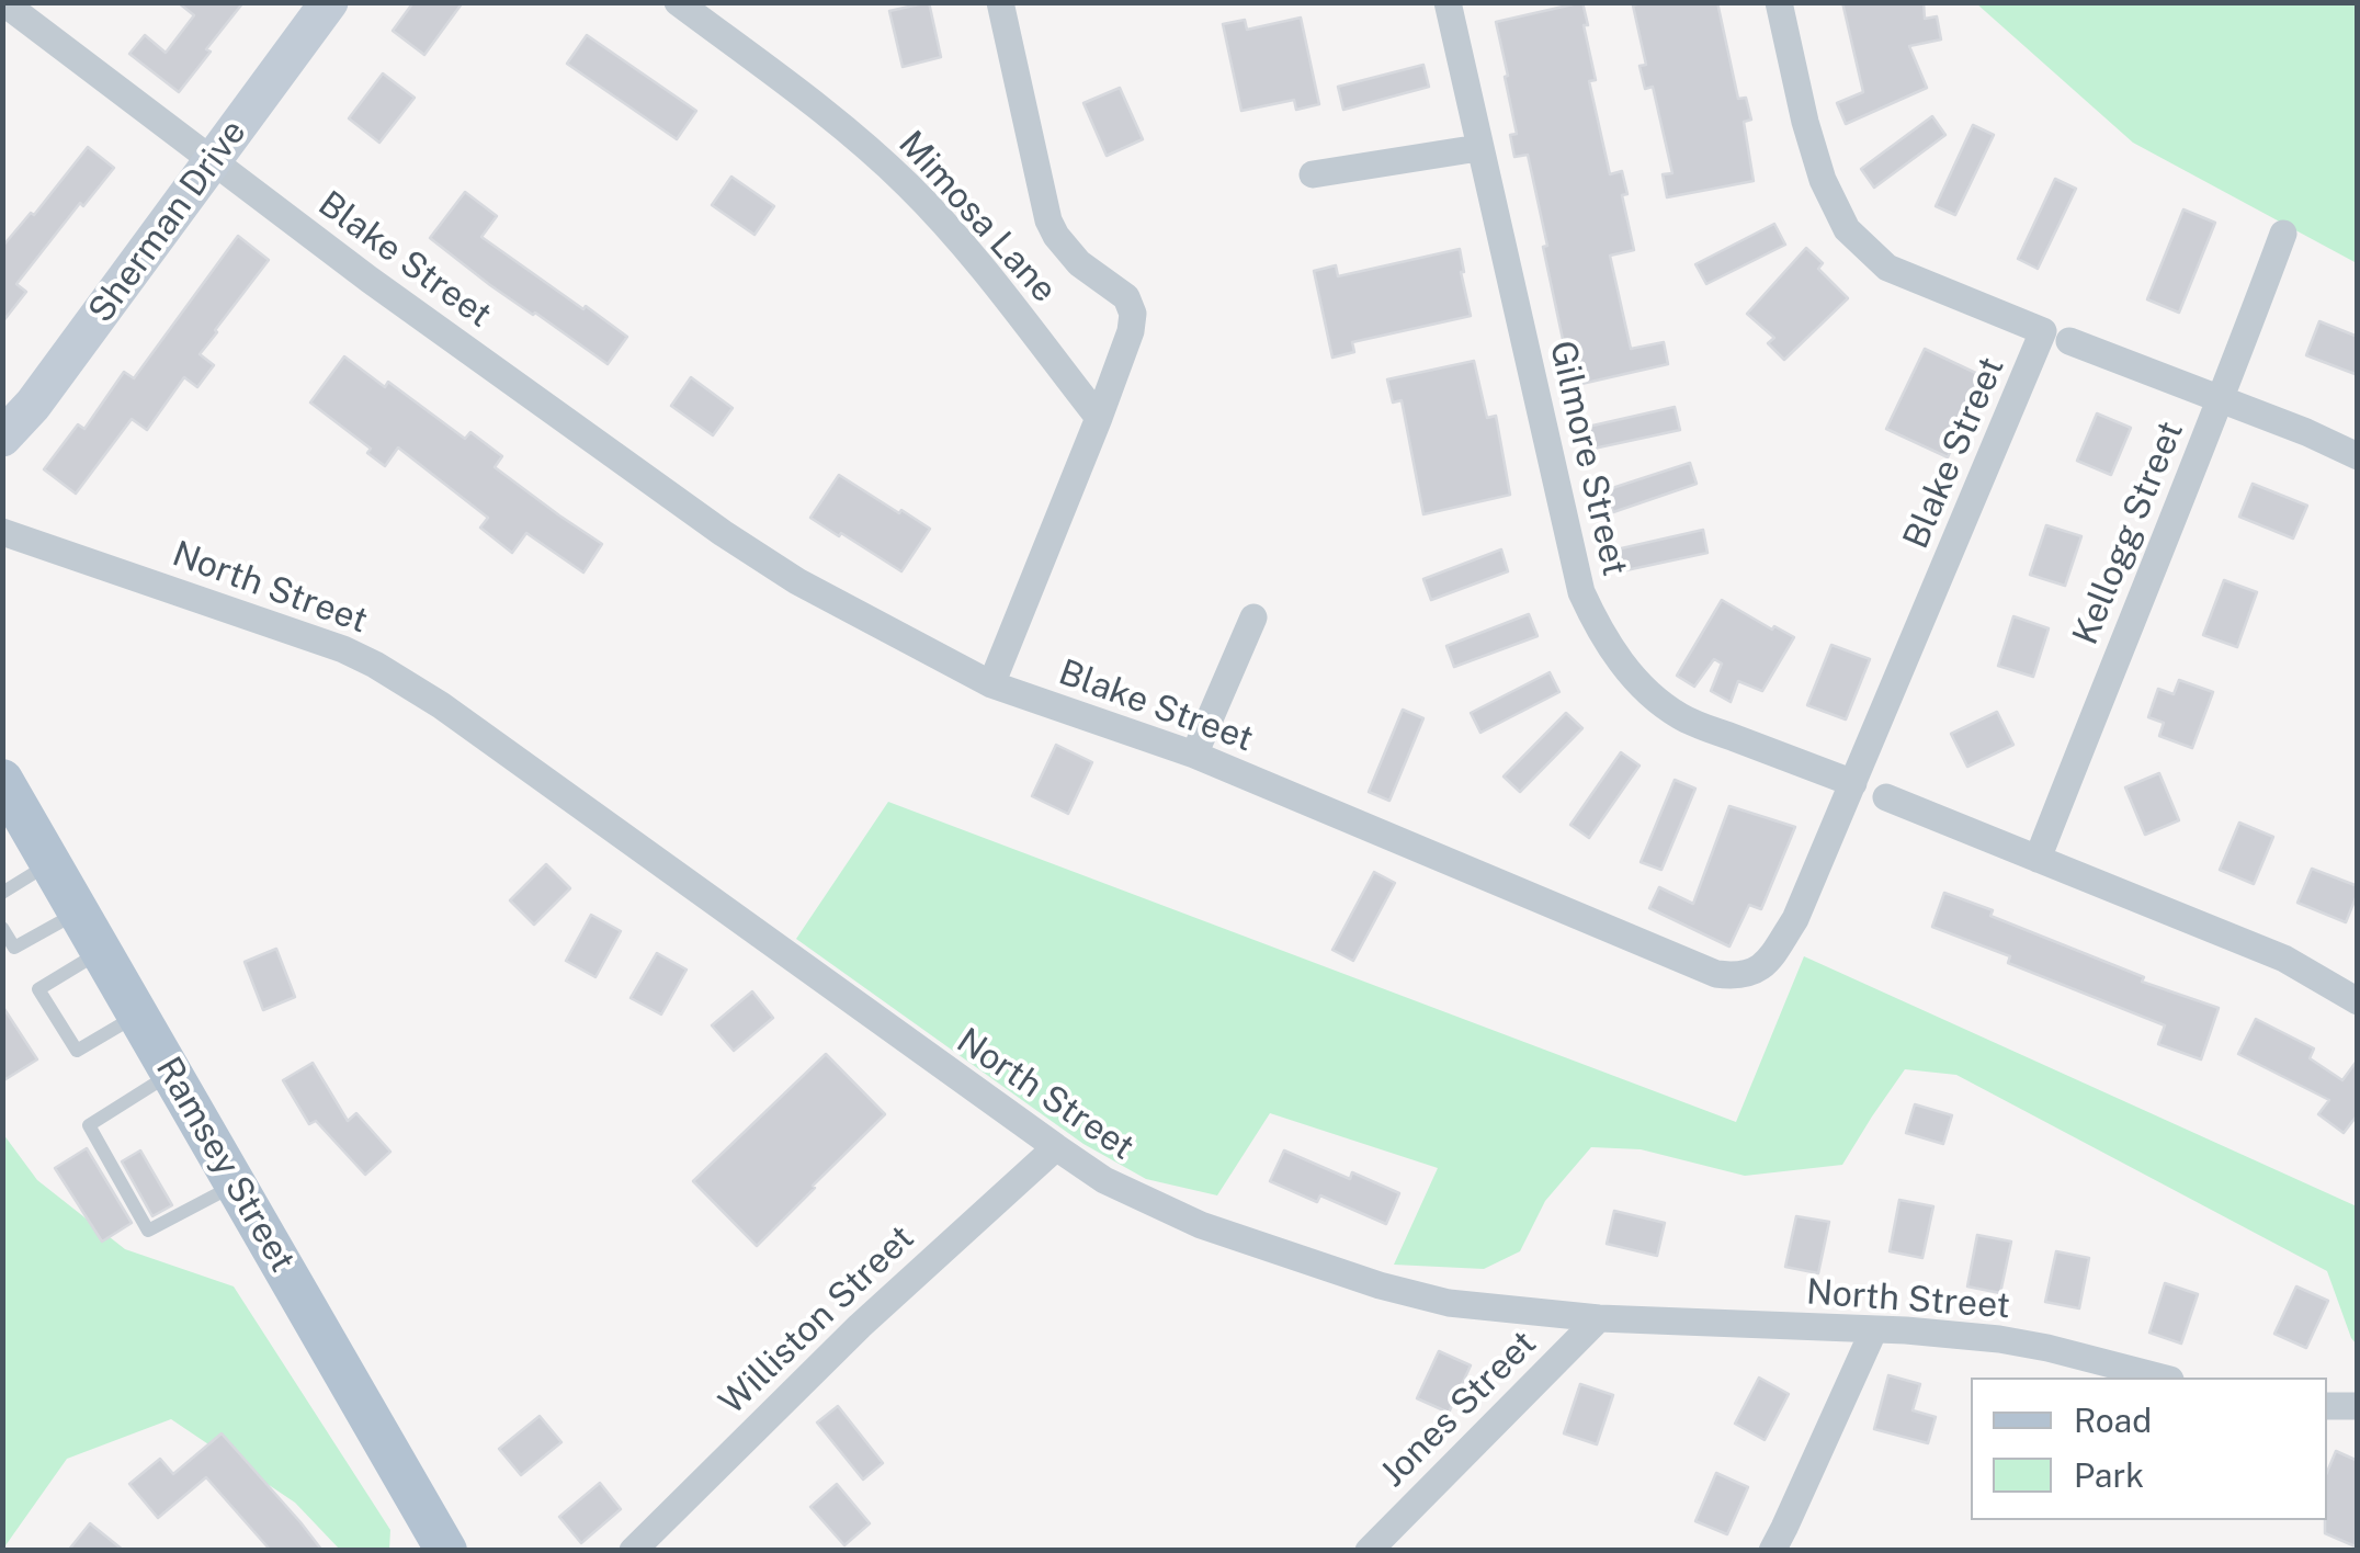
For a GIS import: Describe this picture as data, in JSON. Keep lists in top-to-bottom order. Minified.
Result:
{"streets":{"main road":["Ramsey Street"],"street":["Mimosa Lane","Sherman Drive","Blake Street","Gilmore Street","Kellogg Street","North Street","Williston Street","Jones Street"]},"crossings":[["Sherman Drive","Blake Street"],["Blake Street","Gilmore Street"],["North Street","Williston Street"],["North Street","Jones Street"]],"legend":["Road","Park"]}
